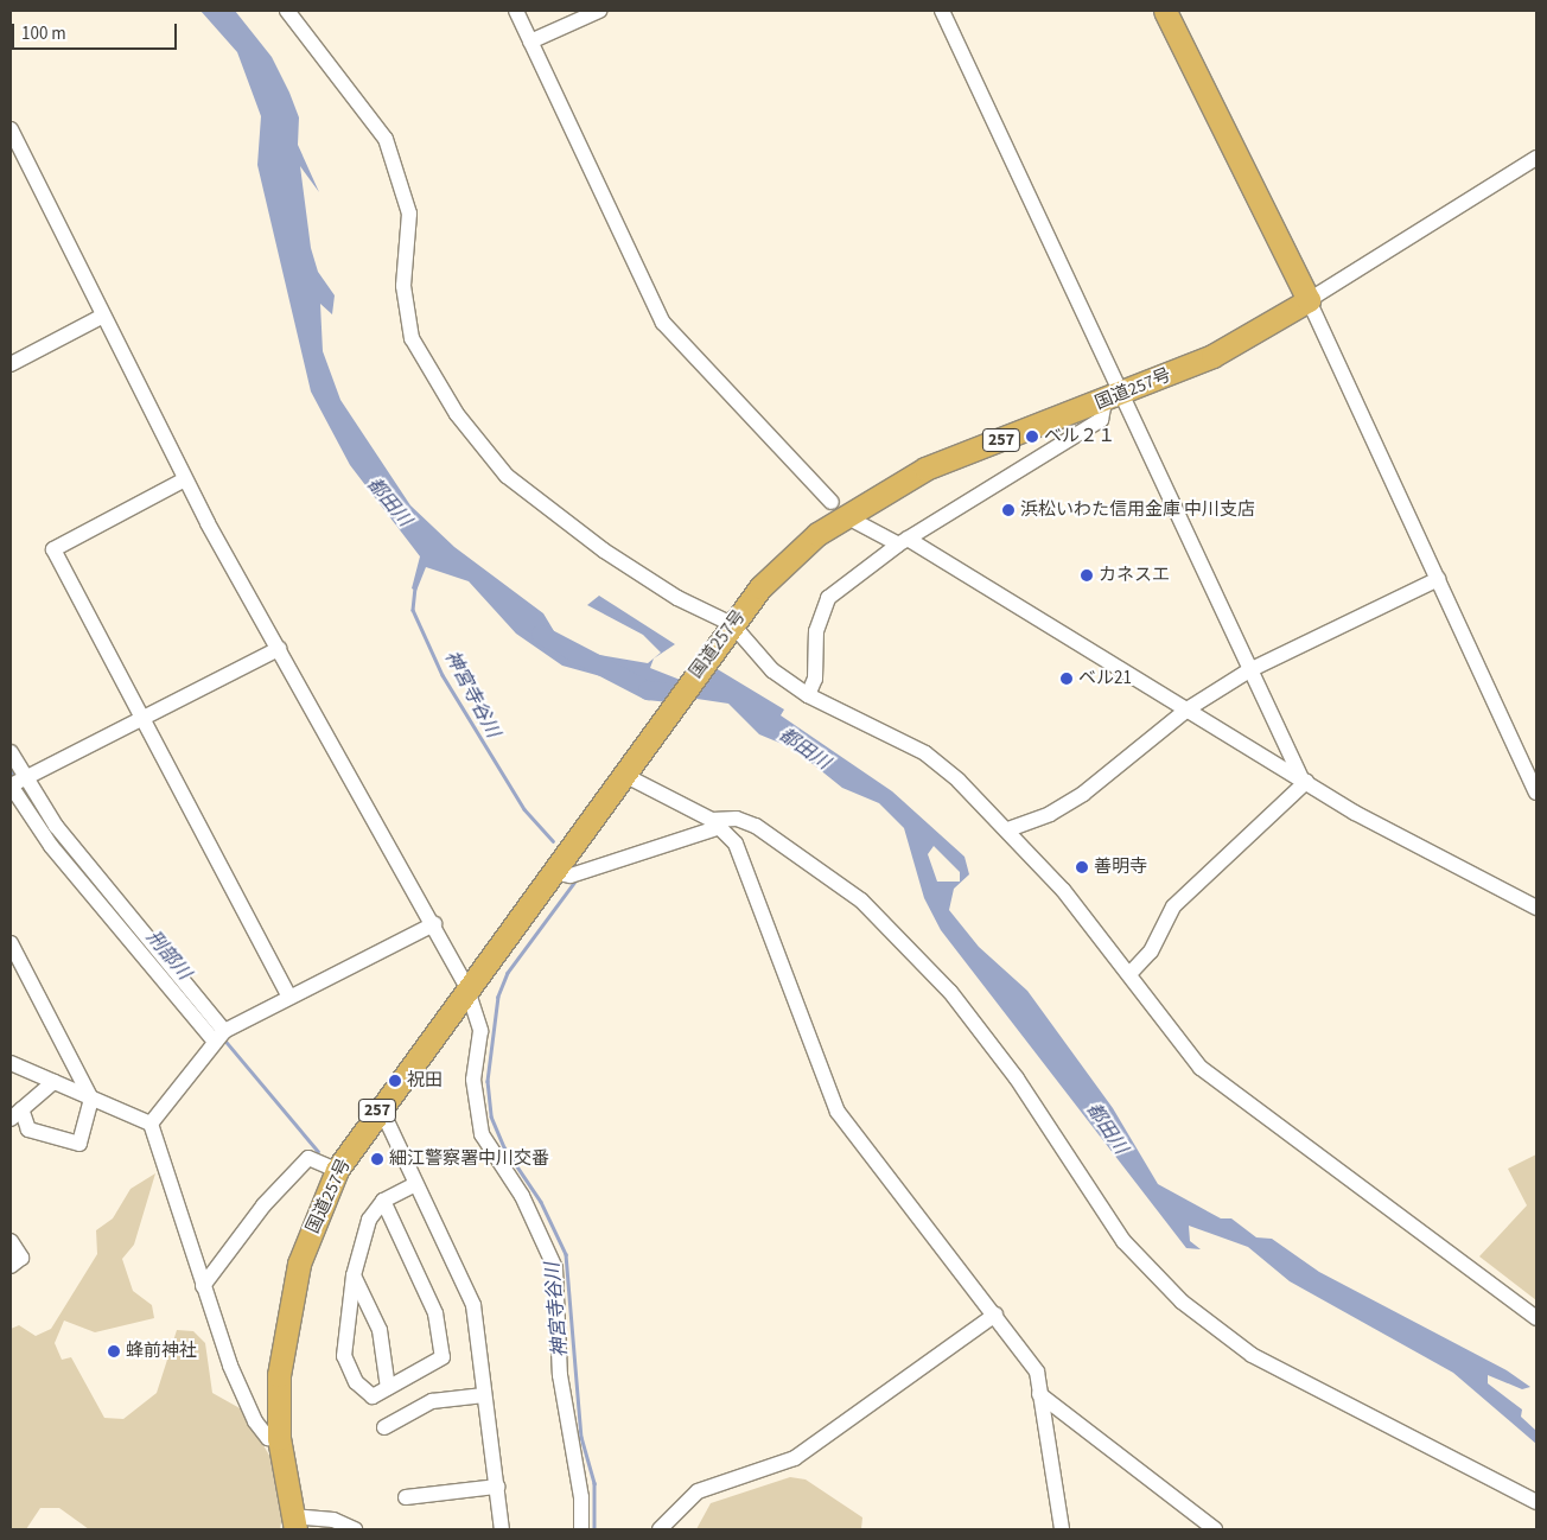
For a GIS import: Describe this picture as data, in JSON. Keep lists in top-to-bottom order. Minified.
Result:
{"streets":{"highway":["国道257号","257"]},"water":["都田川","神宮寺谷川","刑部川"],"places":["ベル２１","浜松いわた信用金庫 中川支店","カネスエ","ベル21","善明寺","祝田","細江警察署中川交番","蜂前神社"],"scale_bar":"100 m"}
